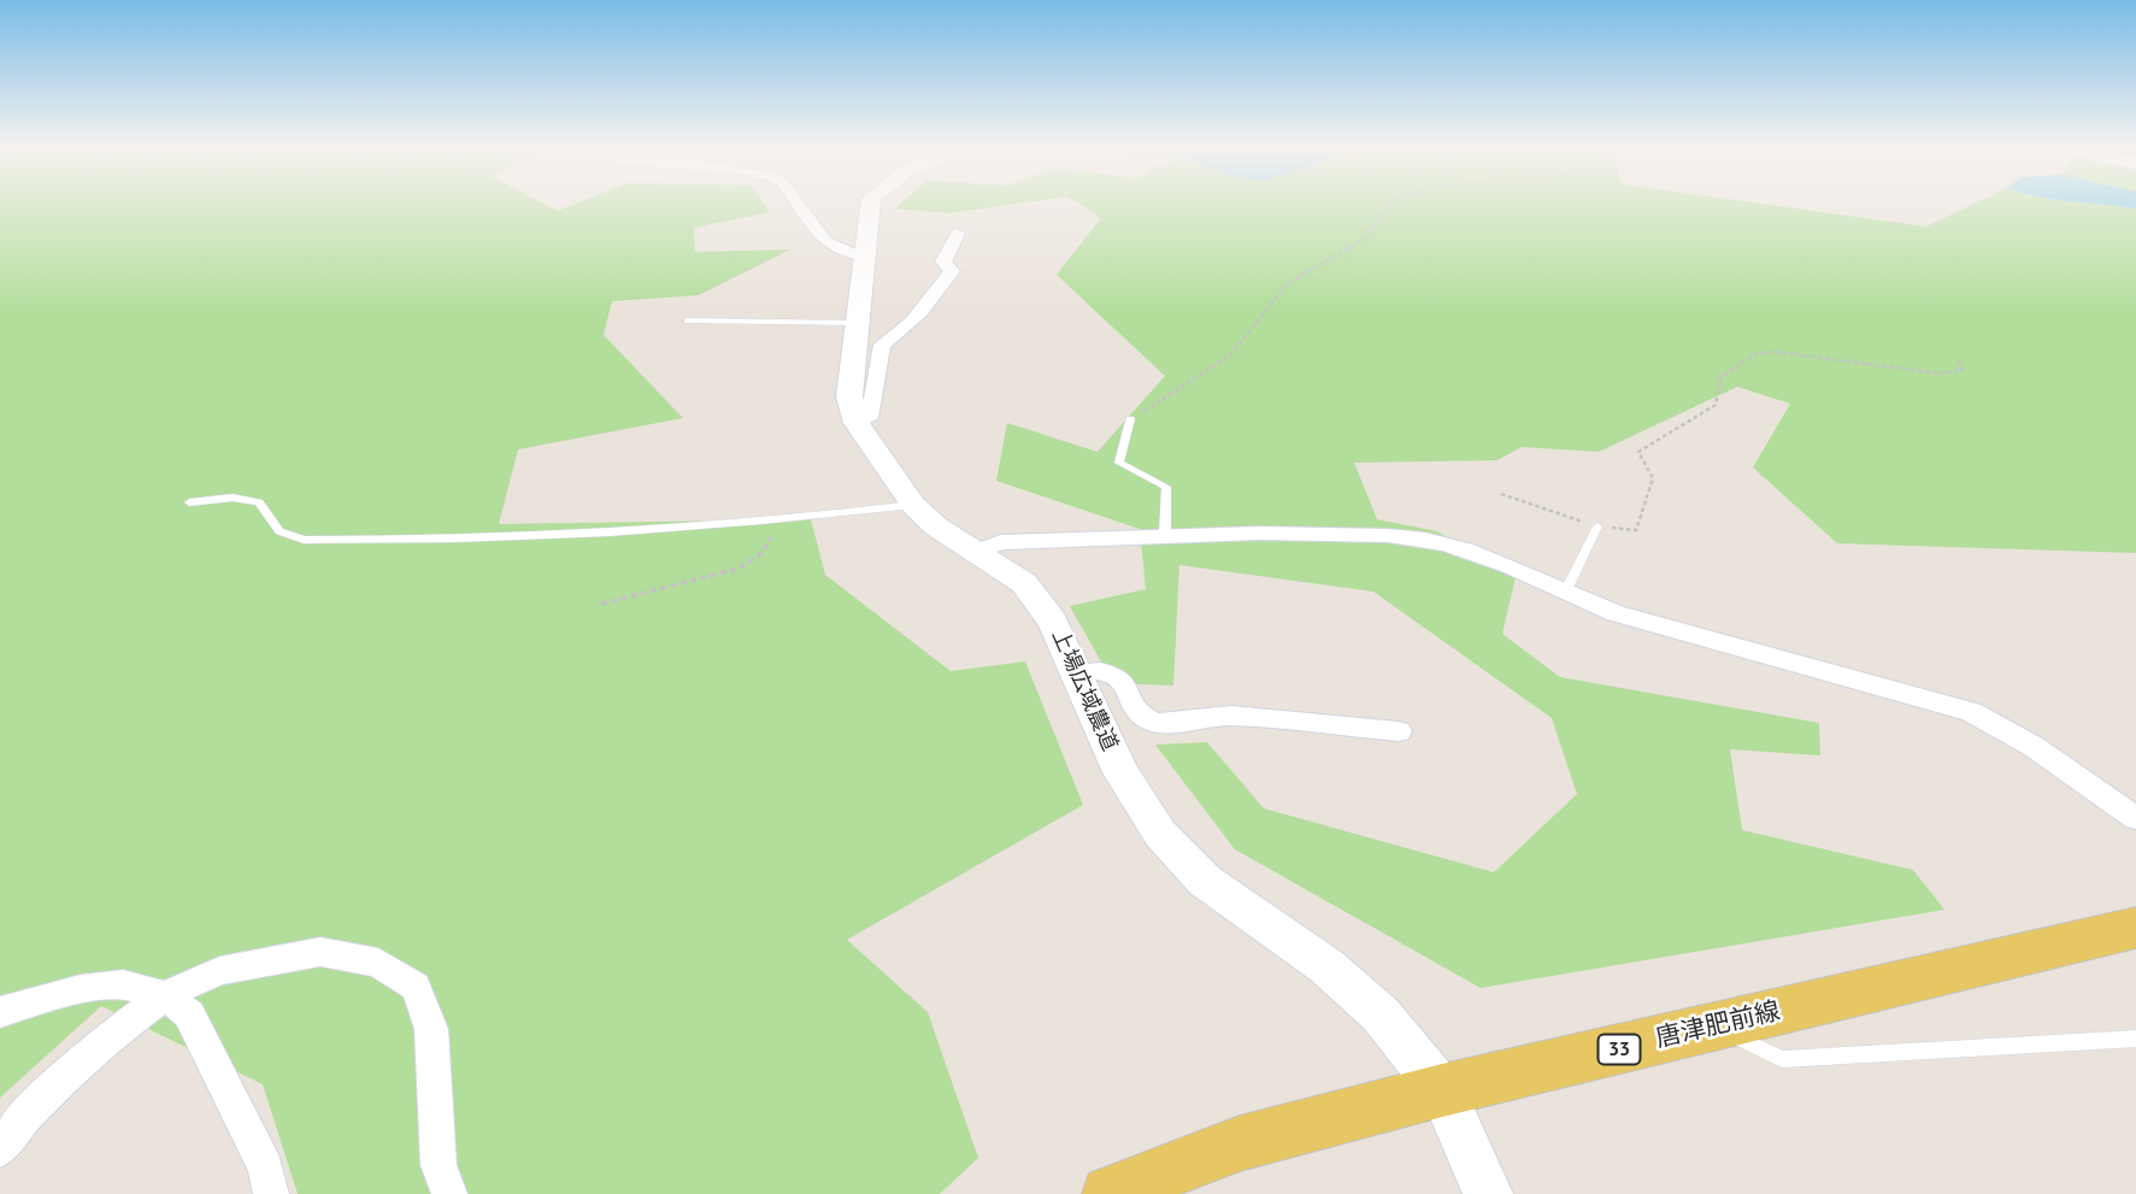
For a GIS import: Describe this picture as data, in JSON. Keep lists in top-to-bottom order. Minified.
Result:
{"streets":{"main road":["唐津肥前線","33"],"street":["上場広域農道"]},"crossings":[["上場広域農道","唐津肥前線"]]}
